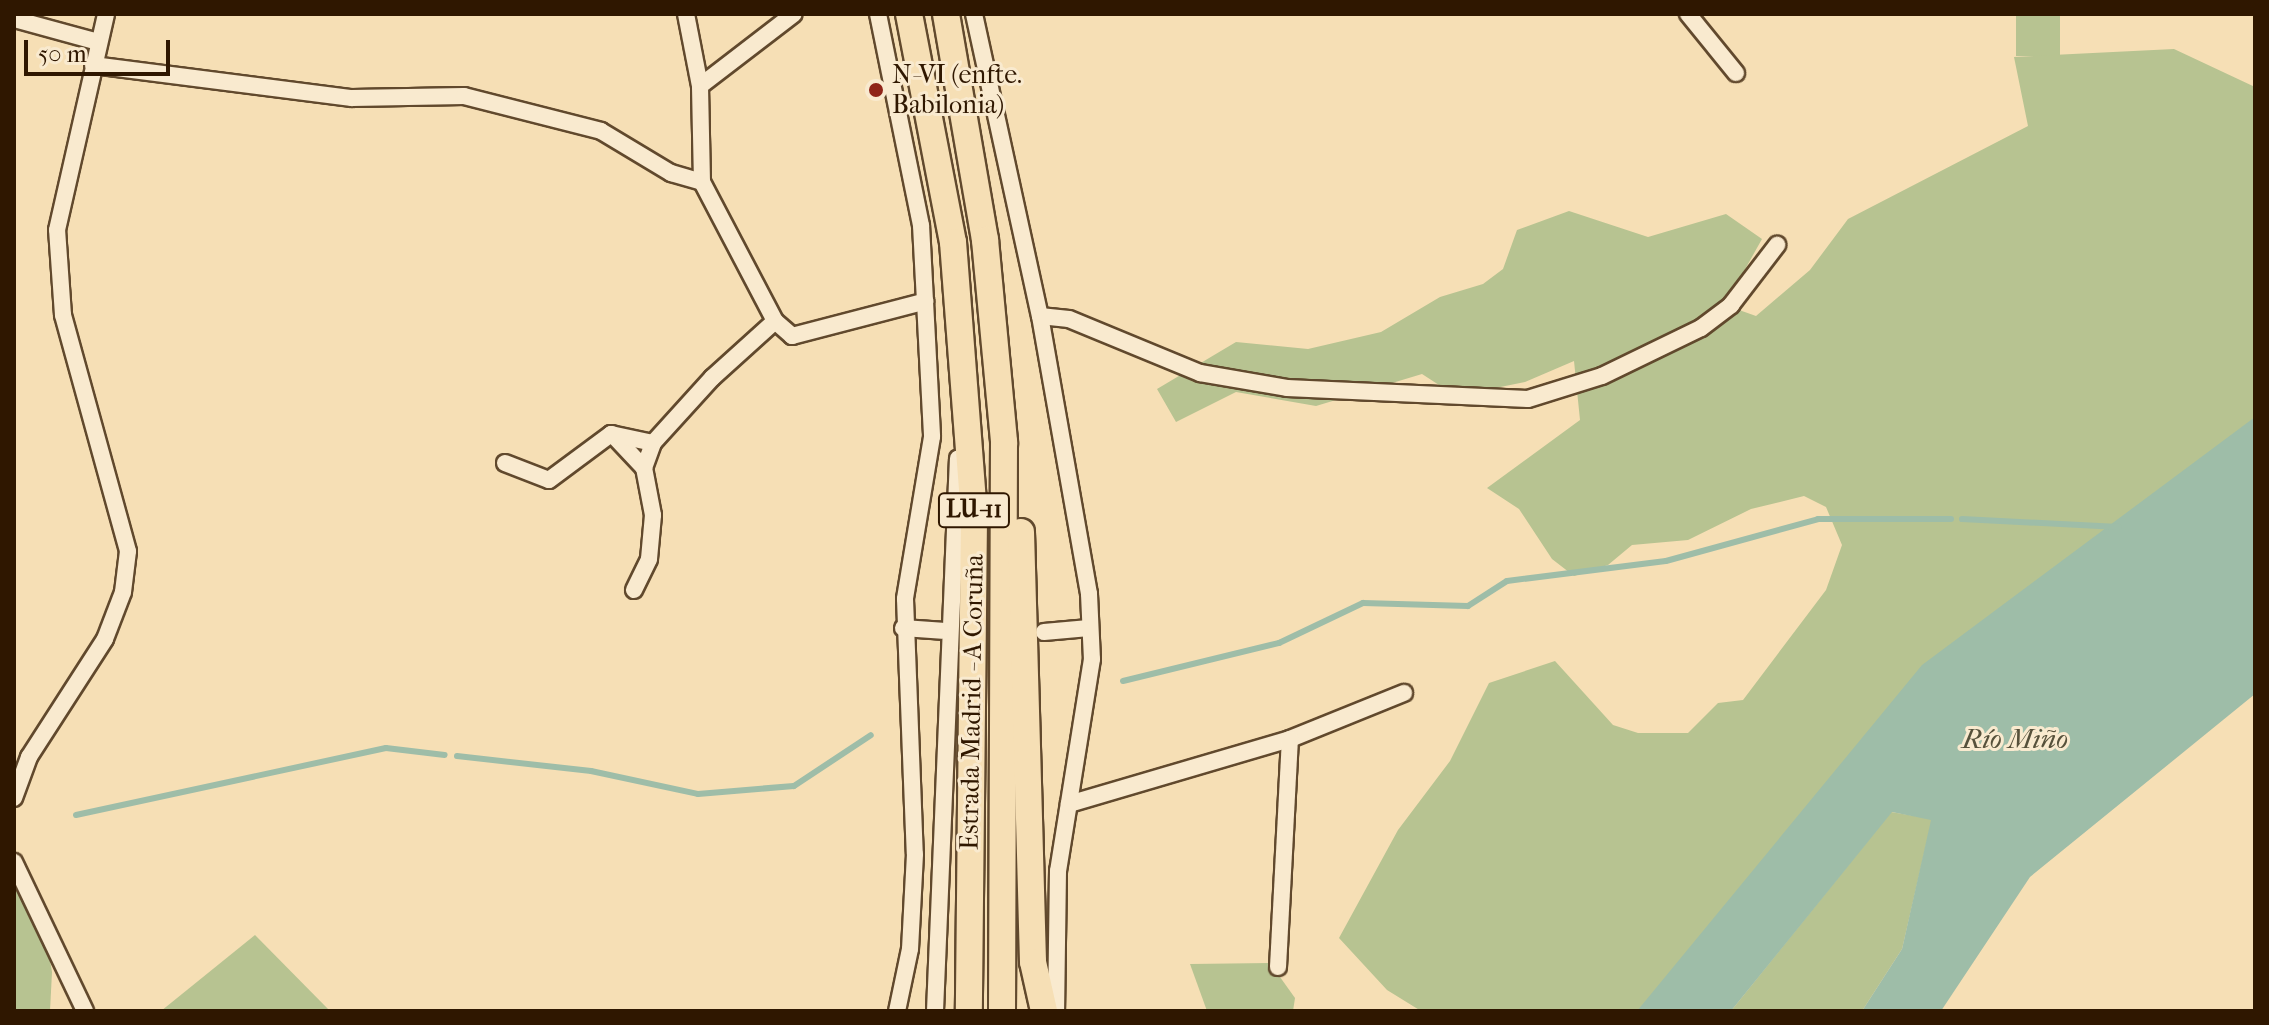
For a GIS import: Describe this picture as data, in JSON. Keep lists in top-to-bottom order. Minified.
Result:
{"streets":{"highway":["LU-11","Estrada Madrid - A Coruña"]},"water":["Río Miño"],"places":["N-VI (enfte. Babilonia)"],"scale_bar":"50 m"}
